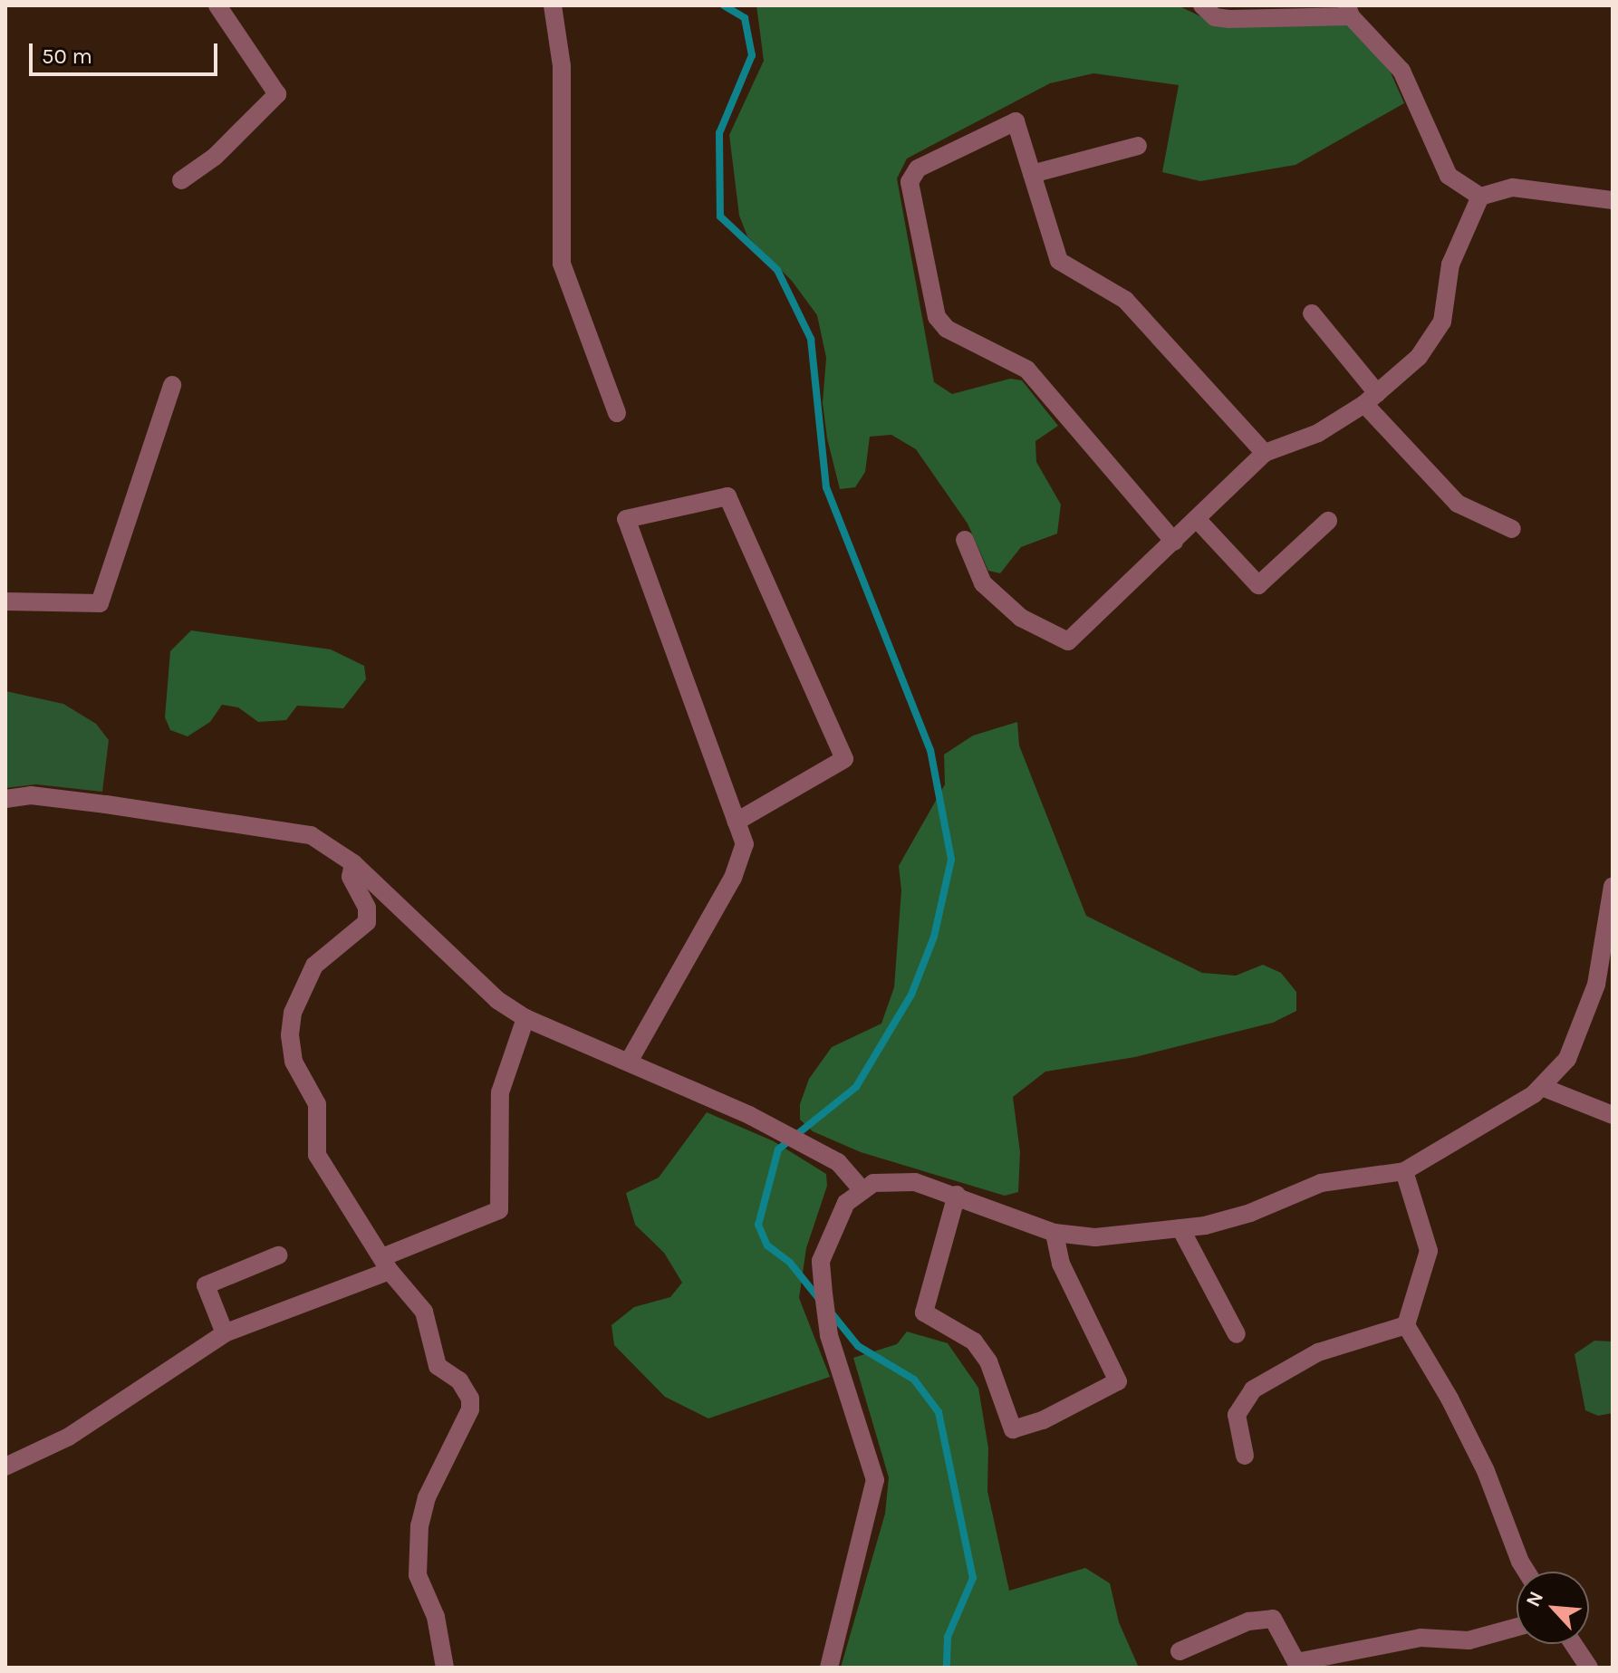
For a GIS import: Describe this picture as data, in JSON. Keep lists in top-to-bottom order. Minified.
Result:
{"scale_bar":"50 m","north":"top left"}
